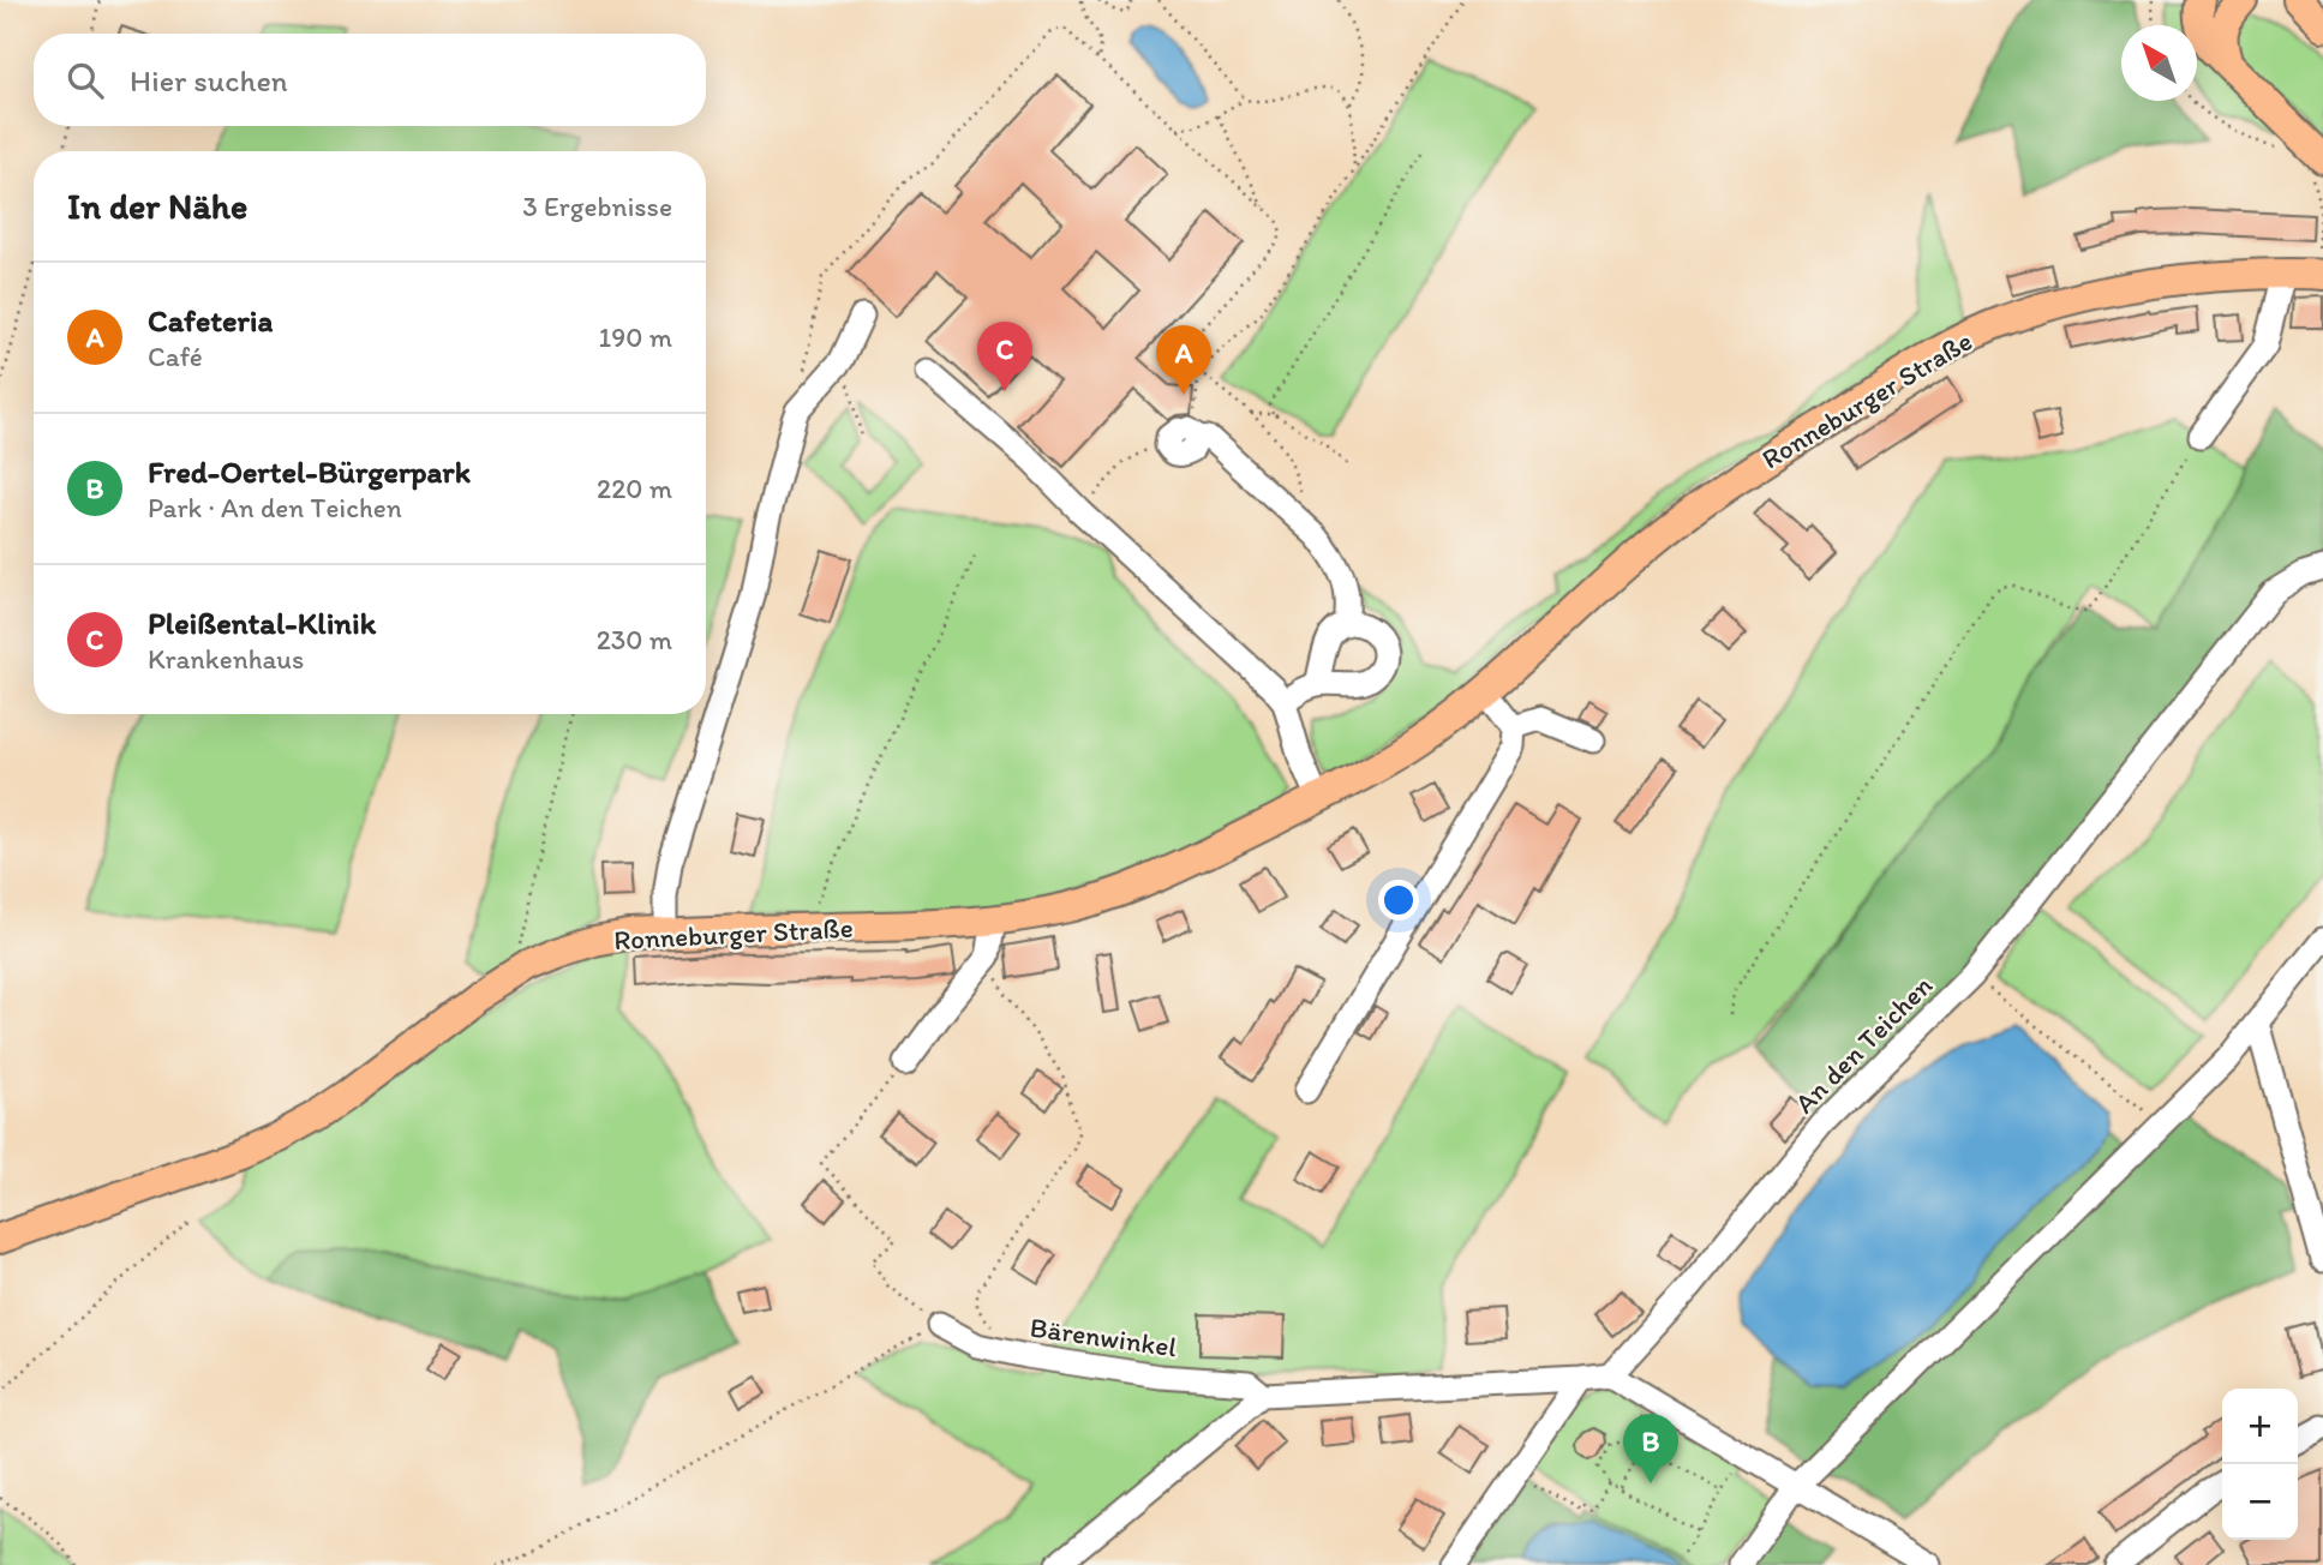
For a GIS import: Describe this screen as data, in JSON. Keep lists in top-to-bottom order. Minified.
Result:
{"streets":{"main road":["Ronneburger Straße"],"street":["An den Teichen","Bärenwinkel"]},"north":"top left","page":{"search":"Hier suchen","heading":["In der Nähe","3 Ergebnisse"],"list":[{"mark":"A","name":"Cafeteria","note":"Café","value":"190 m"},{"mark":"B","name":"Fred-Oertel-Bürgerpark","note":"Park · An den Teichen","value":"220 m"},{"mark":"C","name":"Pleißental-Klinik","note":"Krankenhaus","value":"230 m"}],"pins":["C","A","B"],"map_buttons":["+","−"]}}
